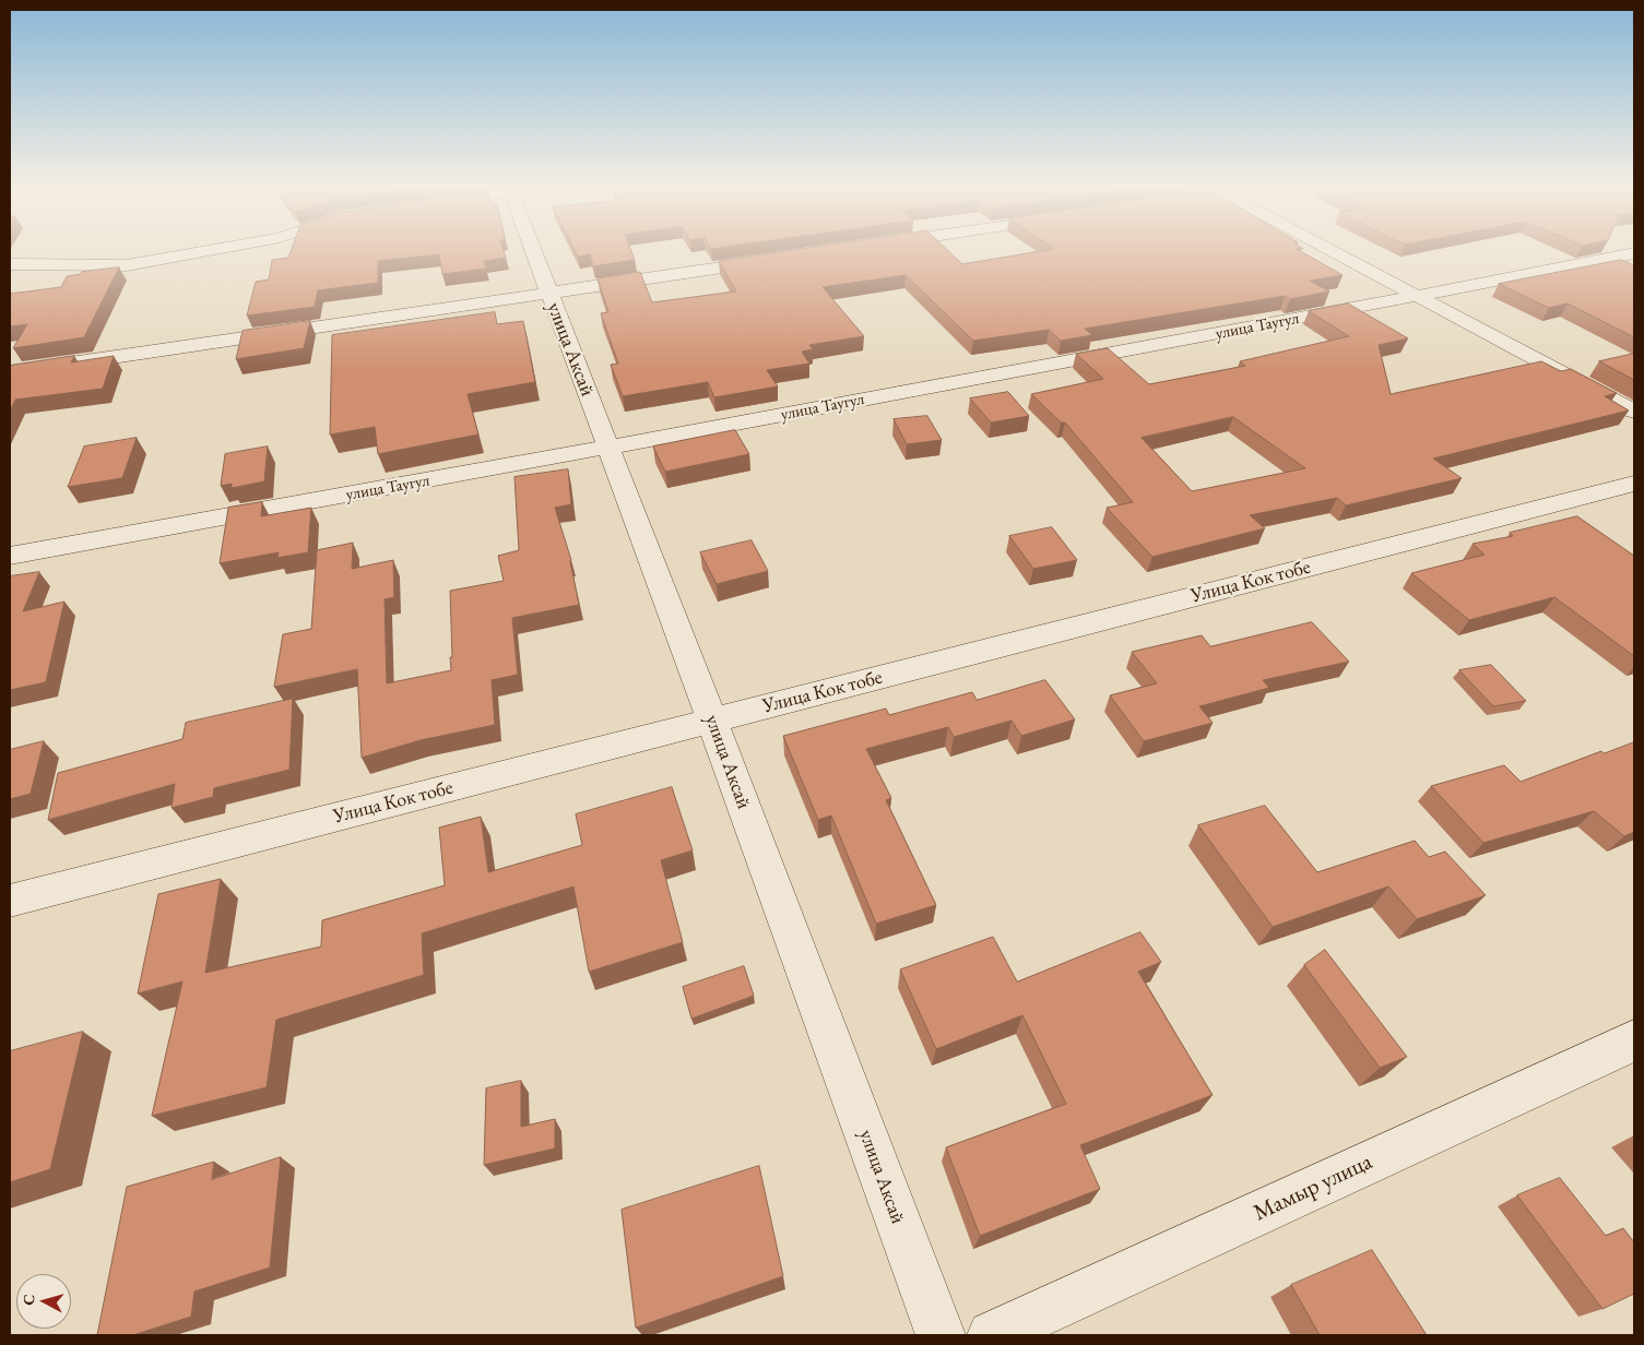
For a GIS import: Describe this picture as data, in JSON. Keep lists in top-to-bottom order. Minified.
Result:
{"streets":{"street":["улица Таугул","улица Аксай","Улица Кок тобе","Мамыр улица"]},"crossings":[["улица Таугул","улица Аксай"],["улица Аксай","Улица Кок тобе"]],"north":"left"}
